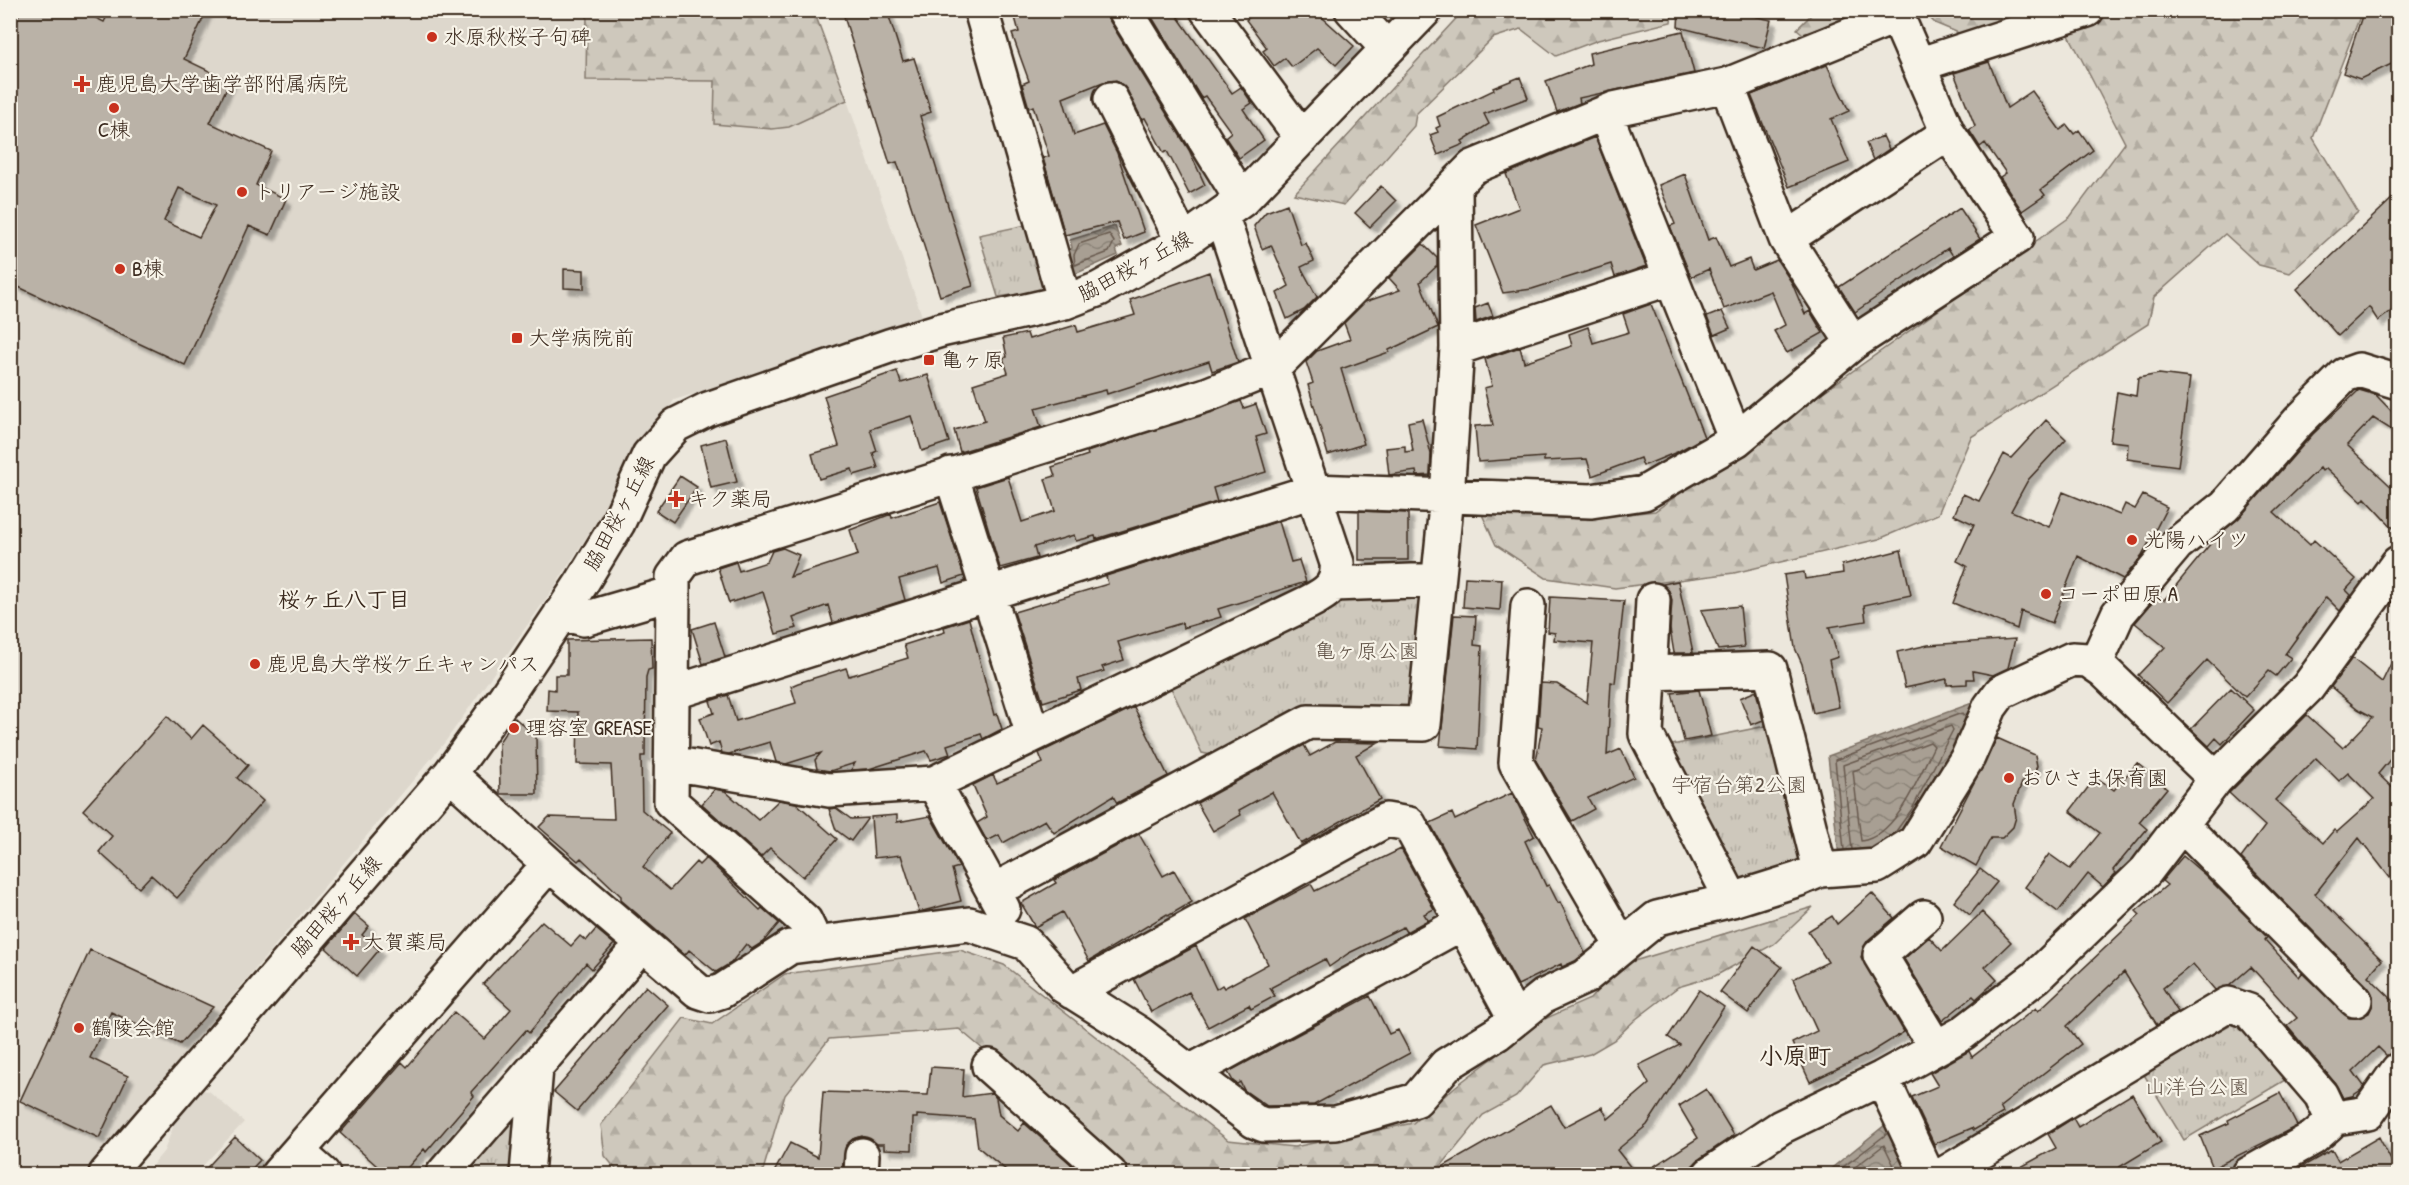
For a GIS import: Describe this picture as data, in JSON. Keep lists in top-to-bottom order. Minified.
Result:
{"streets":{"street":["脇田桜ヶ丘線"]},"districts":["桜ヶ丘八丁目","小原町"],"parks":["亀ヶ原公園","宇宿台第2公園","山洋台公園"],"places":{"other":["水原秋桜子句碑","C棟","トリアージ施設","B棟","光陽ハイツ","コーポ田原 A","鹿児島大学桜ケ丘キャンパス","理容室 GREASE","おひさま保育園","鶴陵会館"],"health":["鹿児島大学歯学部附属病院","キク薬局","大賀薬局"],"transit":["大学病院前","亀ヶ原"]}}
